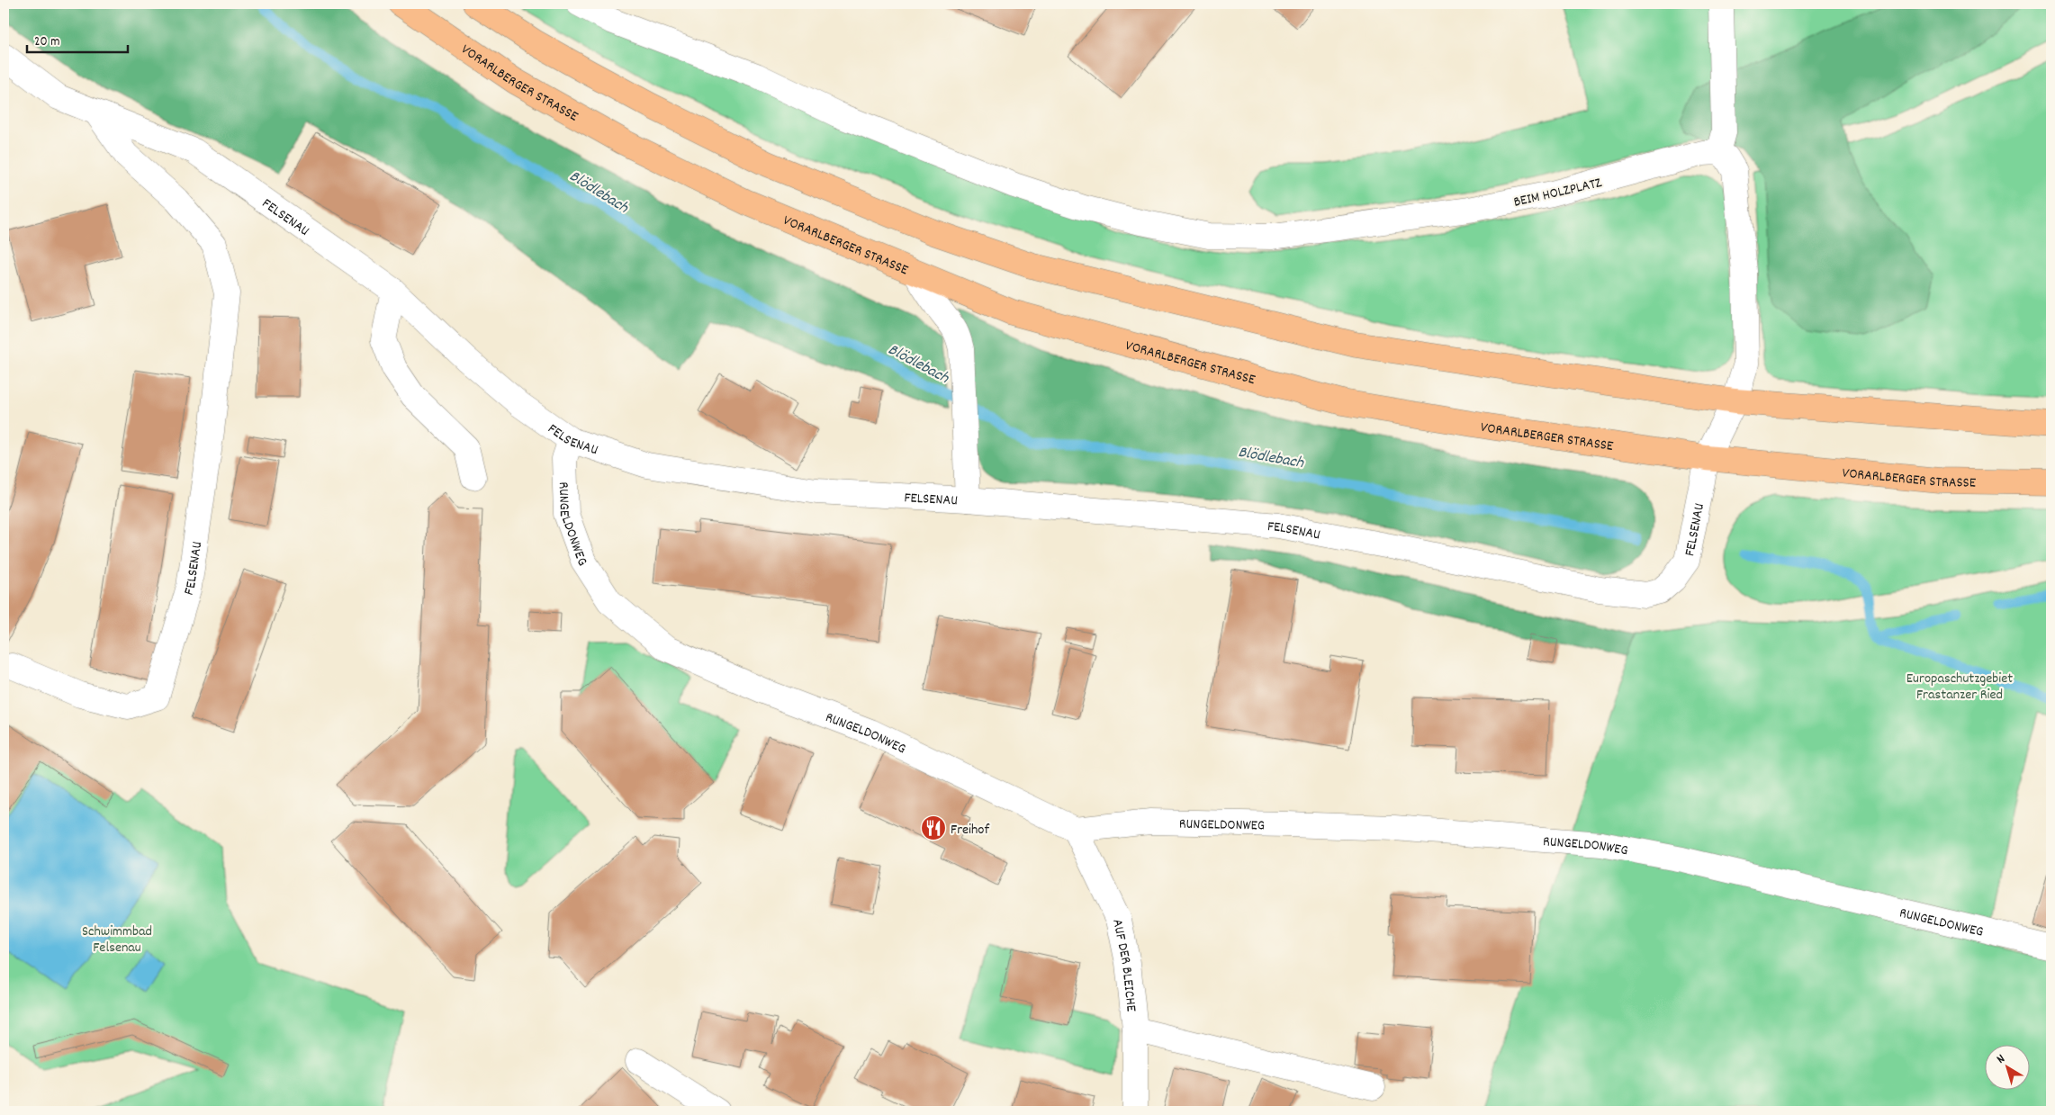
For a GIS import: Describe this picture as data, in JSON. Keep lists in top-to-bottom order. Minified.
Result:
{"streets":{"main road":["VORARLBERGER STRASSE"],"street":["BEIM HOLZPLATZ","FELSENAU","RUNGELDONWEG","AUF DER BLEICHE"]},"crossings":[["VORARLBERGER STRASSE","FELSENAU"],["FELSENAU","RUNGELDONWEG"],["RUNGELDONWEG","AUF DER BLEICHE"]],"water":["Blödlebach"],"parks":["Europaschutzgebiet Frastanzer Ried","Schwimmbad Felsenau"],"places":{"restaurant":["Freihof"]},"scale_bar":"20 m","north":"top left"}
